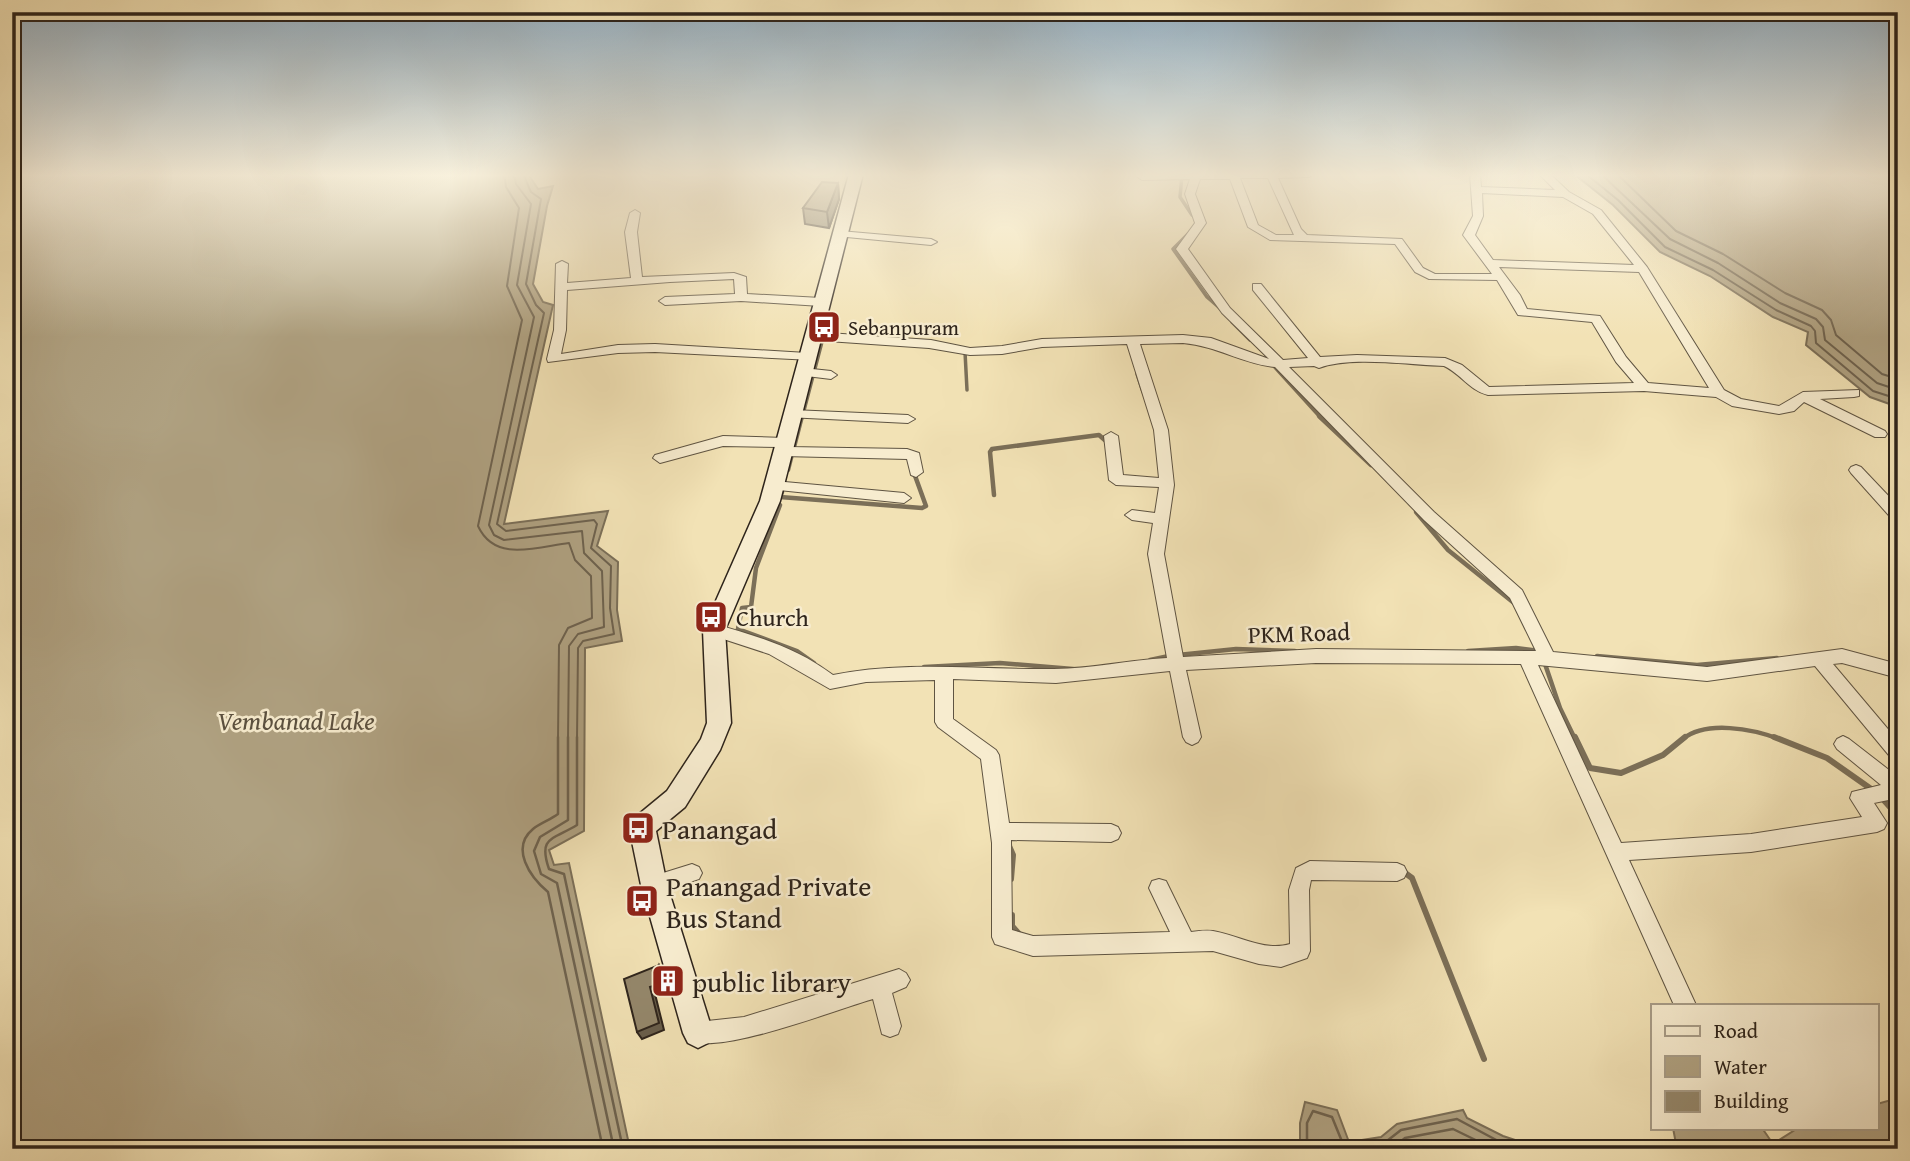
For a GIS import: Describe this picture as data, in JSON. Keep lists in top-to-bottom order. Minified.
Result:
{"streets":{"street":["PKM Road"]},"water":["Vembanad Lake"],"places":{"bus stop":["Sebanpuram","Church","Panangad","Panangad Private Bus Stand"],"building":["public library"]},"legend":["Road","Water","Building"]}
